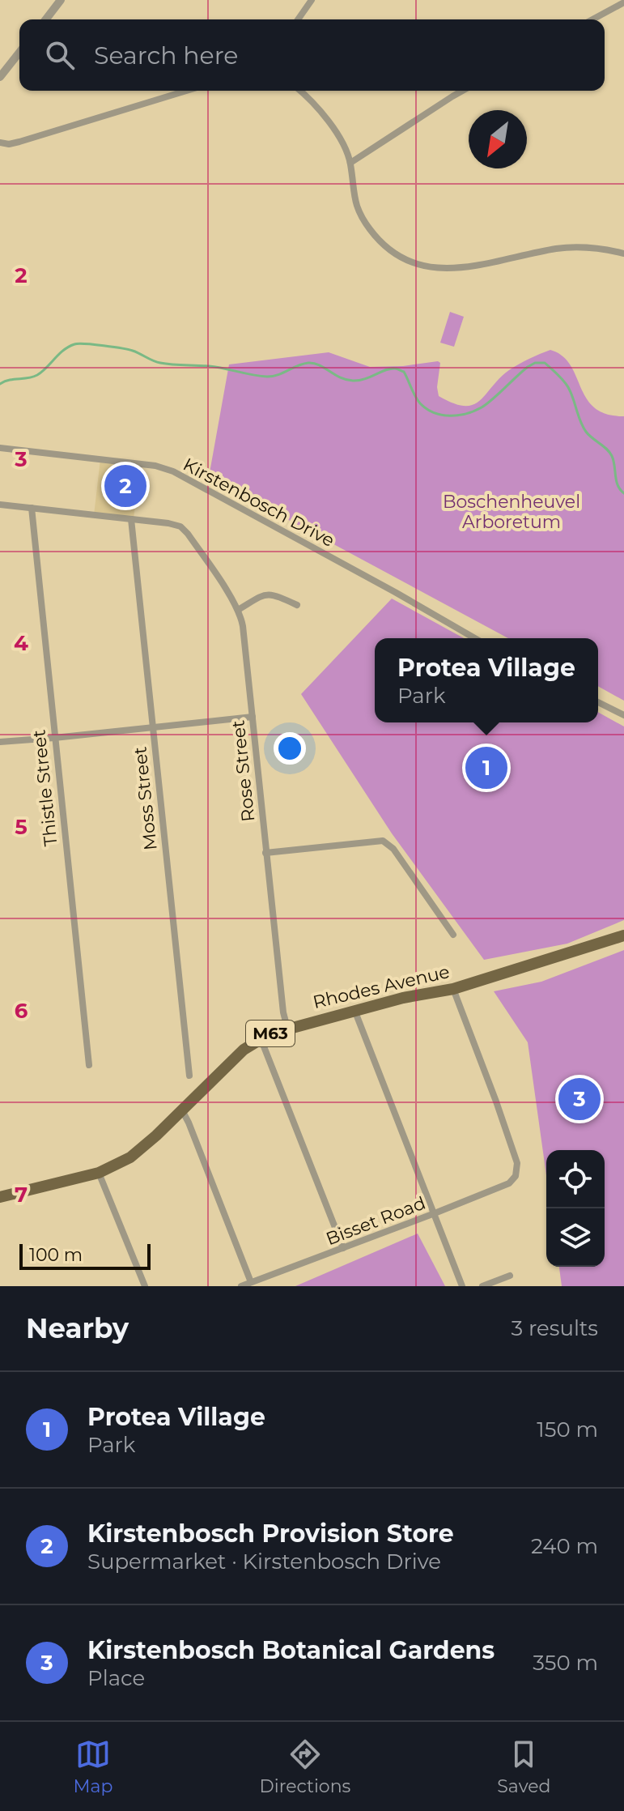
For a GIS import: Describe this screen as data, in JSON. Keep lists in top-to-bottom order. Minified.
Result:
{"streets":{"main road":["Rhodes Avenue","M63"],"street":["Kirstenbosch Drive","Rose Street","Thistle Street","Moss Street","Bisset Road"]},"crossings":[["Rose Street","Moss Street"],["Rose Street","Rhodes Avenue"],["Rhodes Avenue","Bisset Road"]],"parks":["Boschenheuvel Arboretum"],"scale_bar":"100 m","north":"bottom left","page":{"search":"Search here","pins":["2","1","3"],"popup":["Protea Village","Park"],"scale":"100 m","heading":["Nearby","3 results"],"list":[{"mark":"1","name":"Protea Village","note":"Park","value":"150 m"},{"mark":"2","name":"Kirstenbosch Provision Store","note":"Supermarket · Kirstenbosch Drive","value":"240 m"},{"mark":"3","name":"Kirstenbosch Botanical Gardens","note":"Place","value":"350 m"}],"nav":["Map","Directions","Saved"]},"grid":{"rows":["2","3","4","5","6","7"]}}
